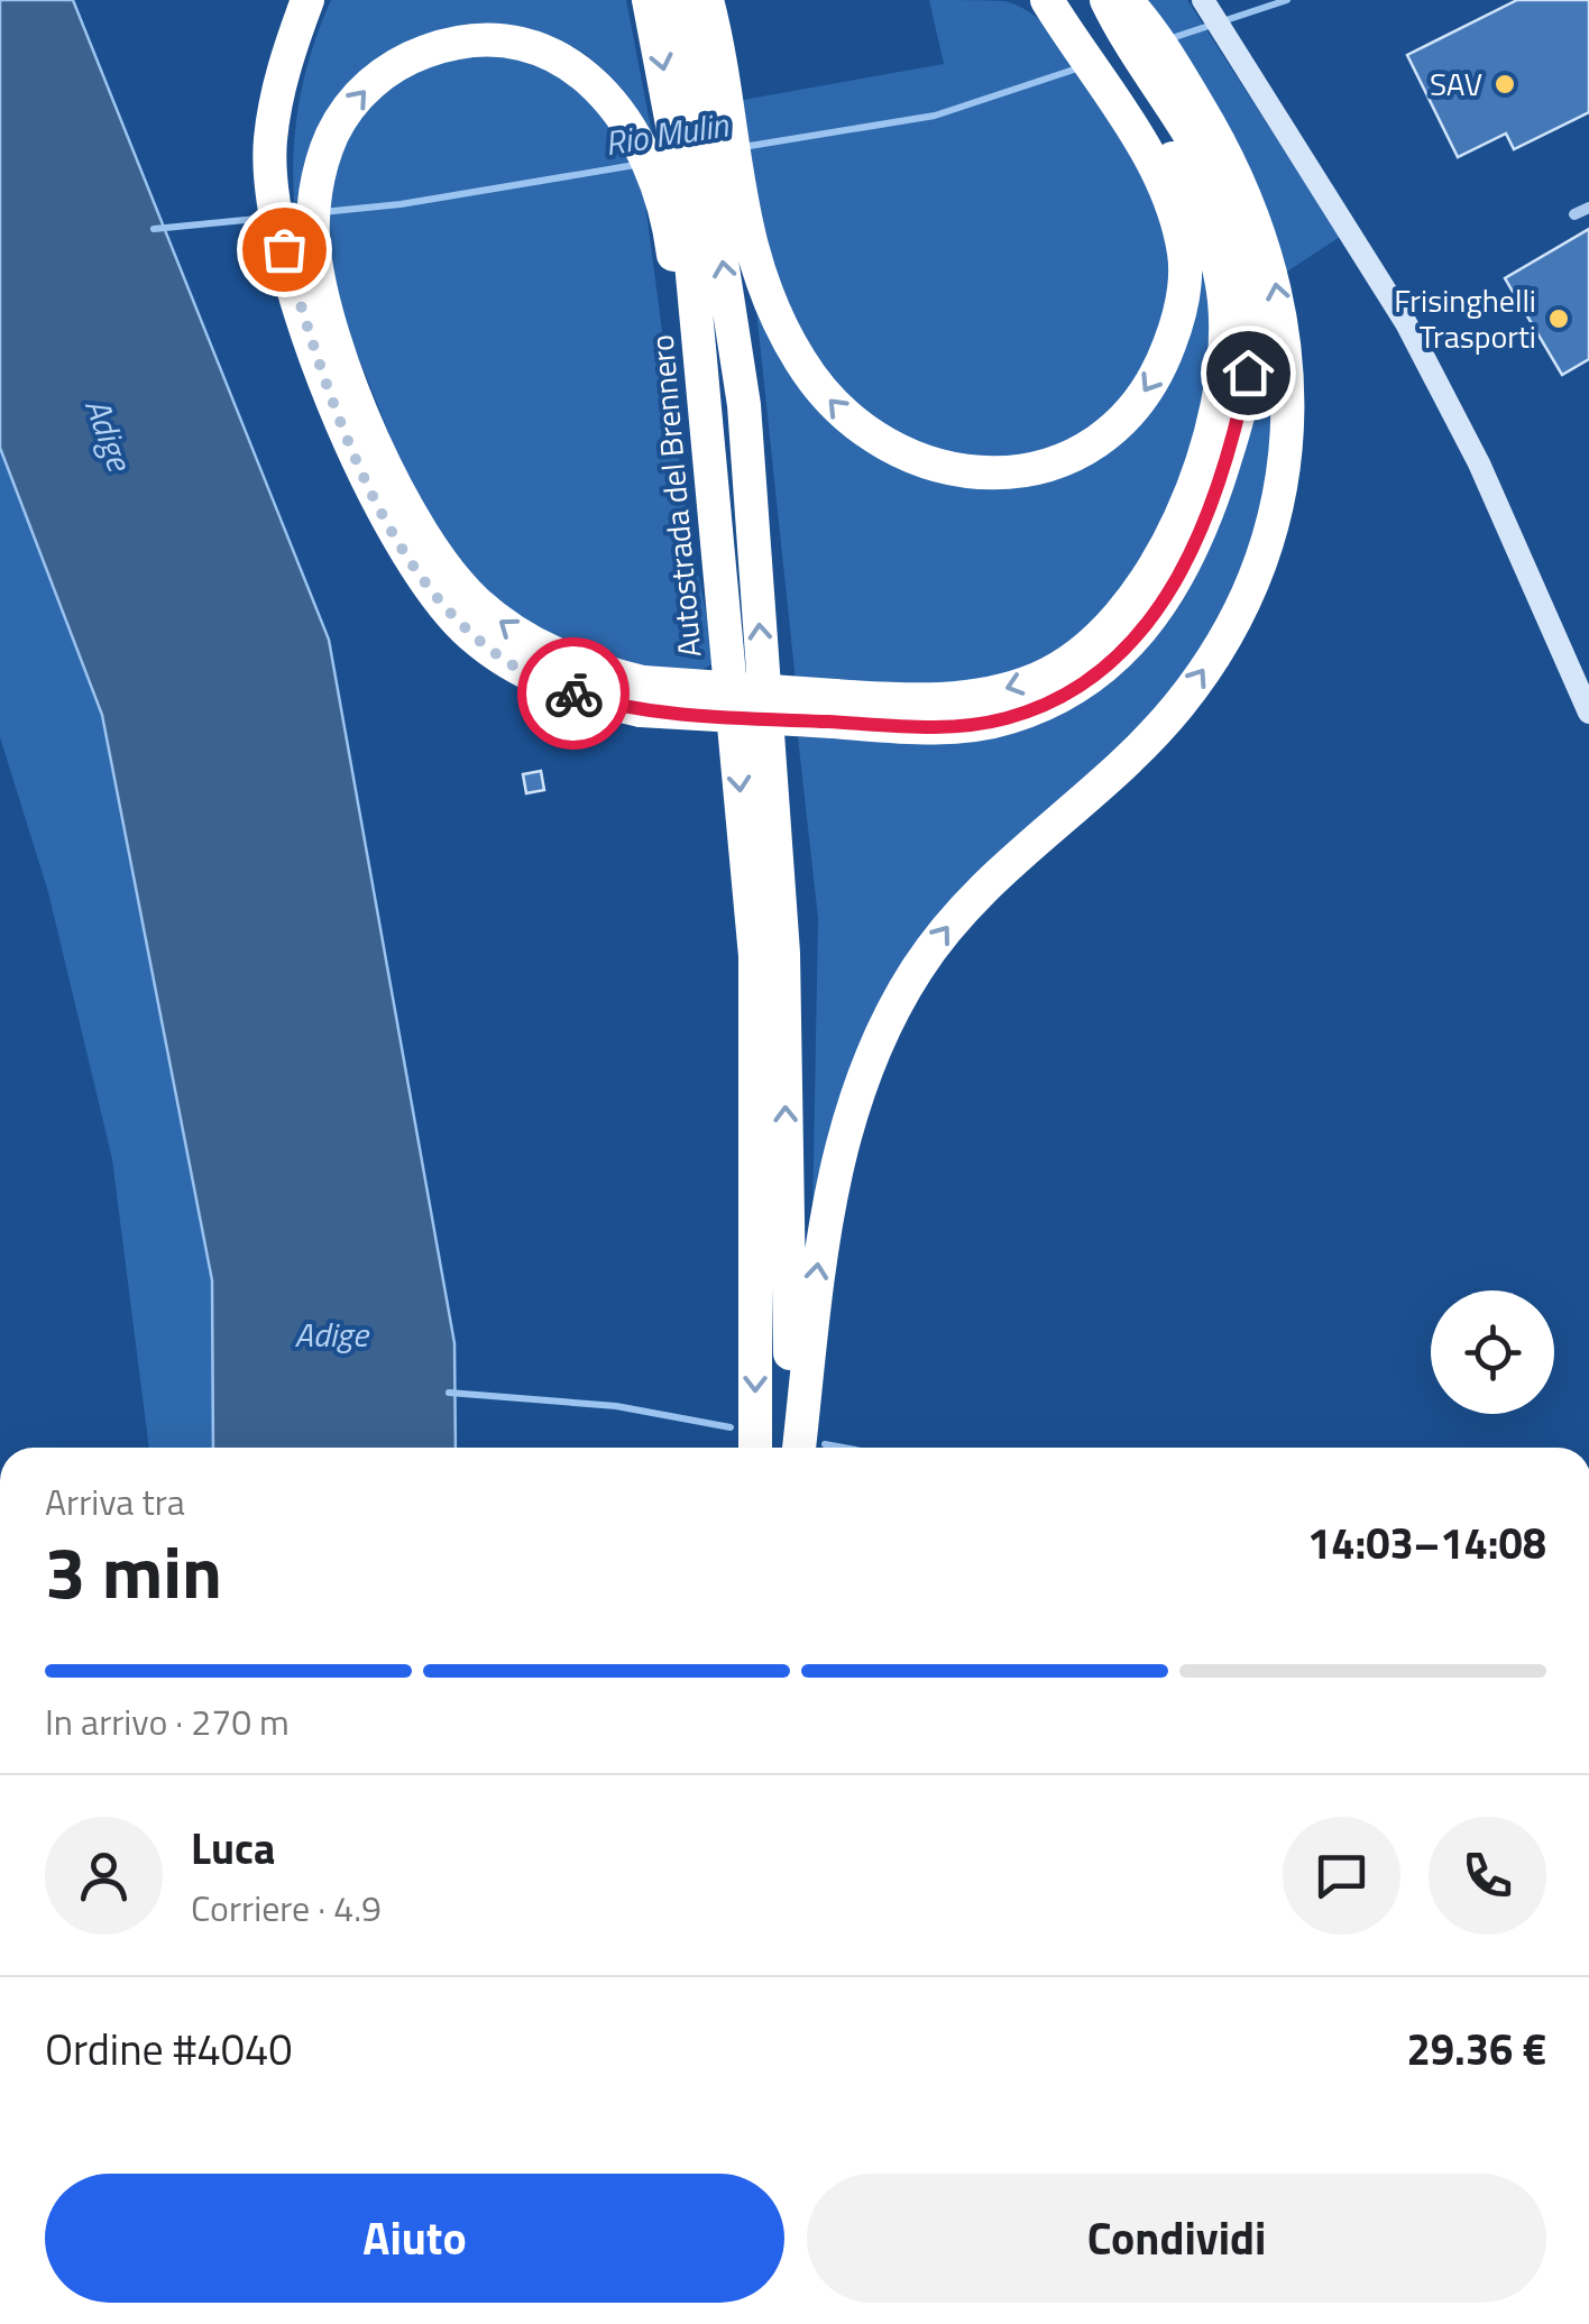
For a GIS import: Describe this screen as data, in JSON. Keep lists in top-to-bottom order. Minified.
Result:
{"streets":{"highway":["Autostrada del Brennero"]},"water":["Rio Mulin","Adige"],"places":["SAV","Frisinghelli Trasporti"],"page":{"heading":["3 min","Arriva tra","14:03–14:08"],"panel":["Luca","Corriere · 4.9","Ordine #4040","29.36 €"],"bar":"In arrivo · 270 m","buttons":["Aiuto","Condividi"]}}
